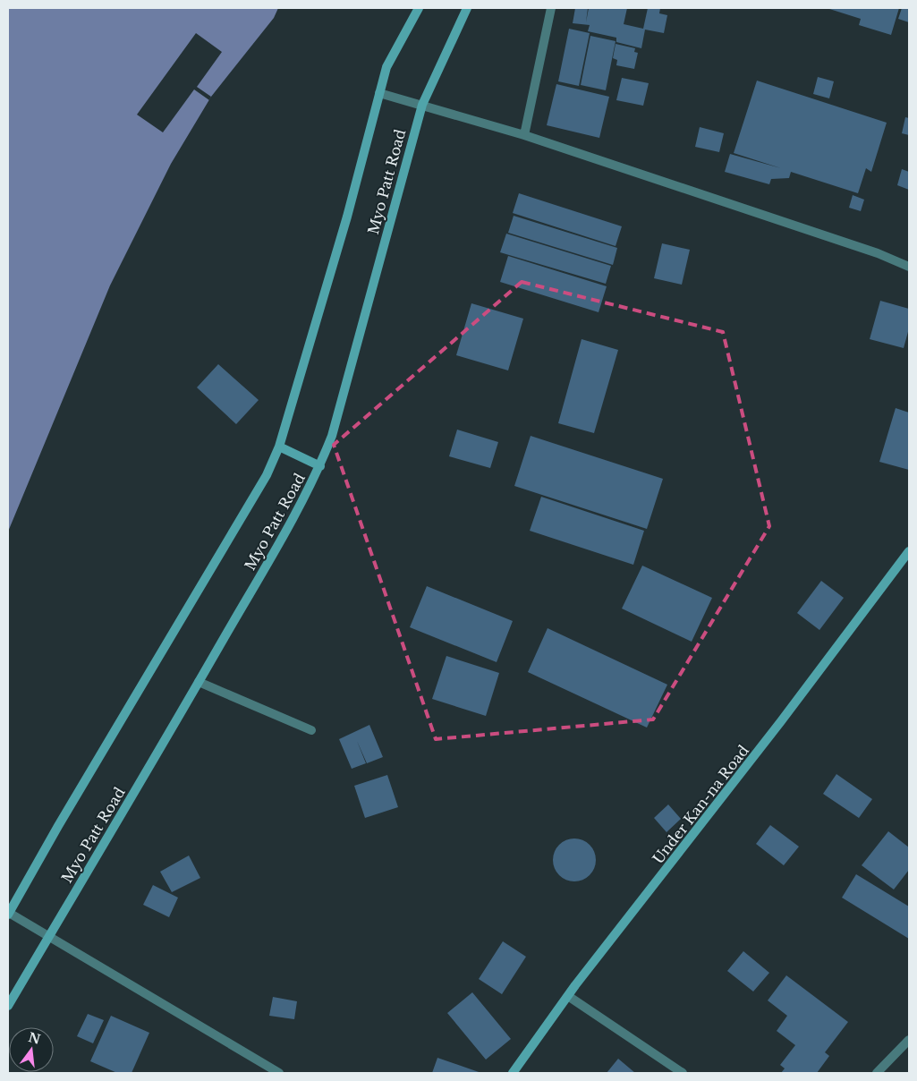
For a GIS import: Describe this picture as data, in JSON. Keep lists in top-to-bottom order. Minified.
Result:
{"streets":{"main road":["Myo Patt Road","Under Kan-na Road"]},"north":"top"}
